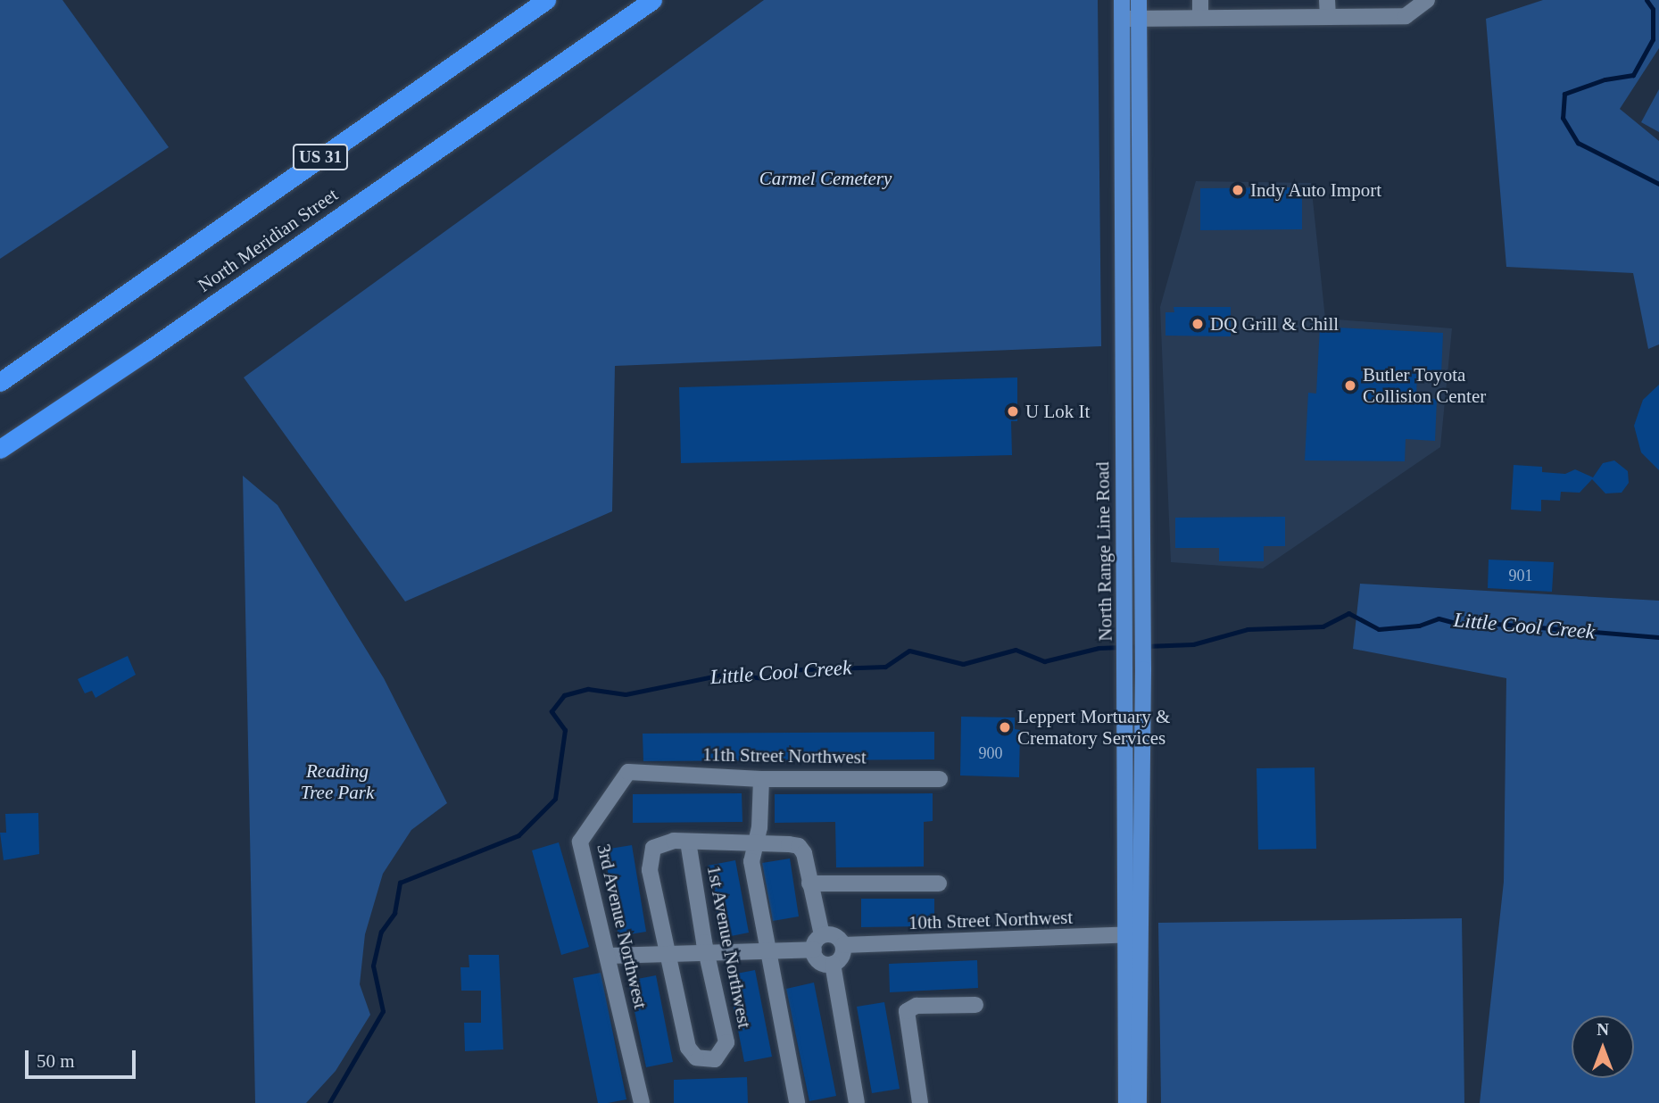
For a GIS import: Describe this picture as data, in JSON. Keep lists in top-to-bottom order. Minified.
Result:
{"streets":{"highway":["US 31","North Meridian Street"],"main road":["North Range Line Road"],"street":["11th Street Northwest","10th Street Northwest","3rd Avenue Northwest","1st Avenue Northwest"]},"crossings":[["North Range Line Road","10th Street Northwest"],["11th Street Northwest","3rd Avenue Northwest"],["10th Street Northwest","1st Avenue Northwest"]],"water":["Little Cool Creek"],"parks":["Carmel Cemetery","Reading Tree Park"],"places":["Indy Auto Import","DQ Grill & Chill","Butler Toyota Collision Center","U Lok It","Leppert Mortuary & Crematory Services"],"house_numbers":["901","900"],"scale_bar":"50 m","north":"top"}
